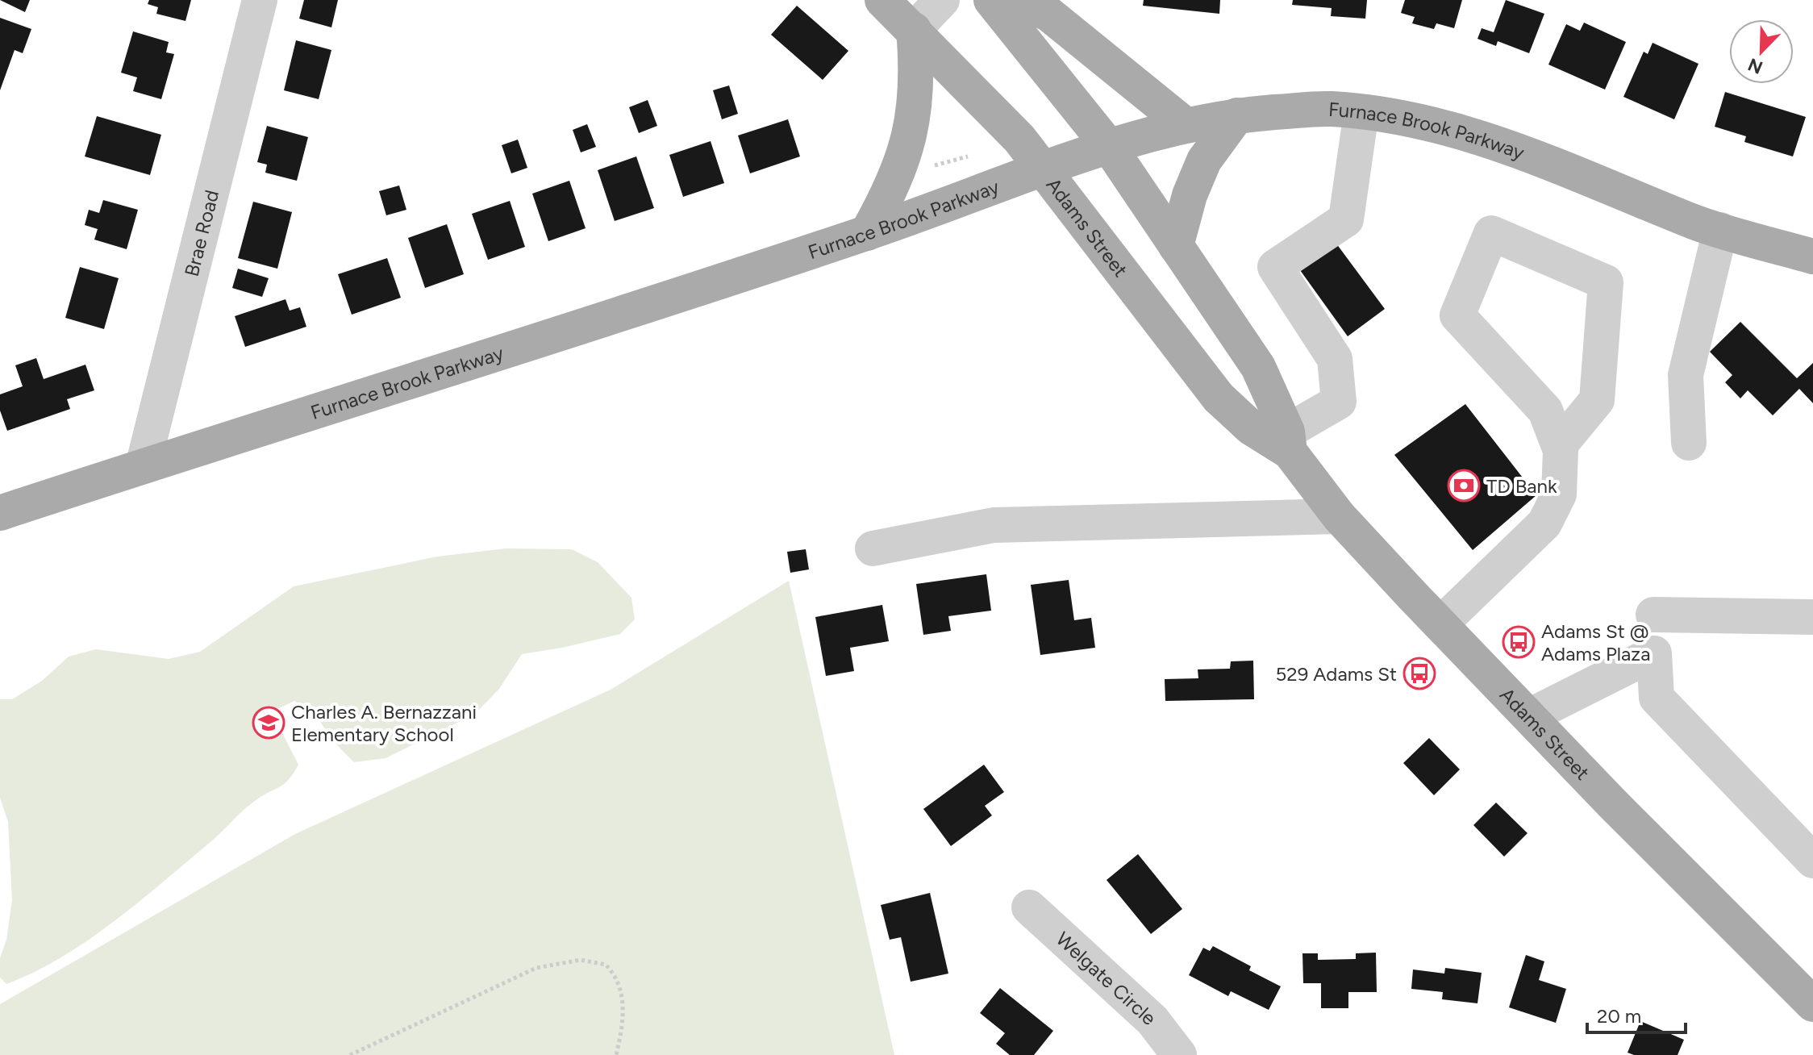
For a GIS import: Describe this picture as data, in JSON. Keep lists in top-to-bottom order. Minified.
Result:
{"streets":{"main road":["Furnace Brook Parkway","Adams Street"],"street":["Brae Road","Welgate Circle"]},"crossings":[["Furnace Brook Parkway","Adams Street"],["Furnace Brook Parkway","Brae Road"]],"places":{"bank":["TD Bank"],"bus stop":["Adams St @ Adams Plaza","529 Adams St"],"school or university":["Charles A. Bernazzani Elementary School"]},"scale_bar":"20 m","north":"bottom left"}
